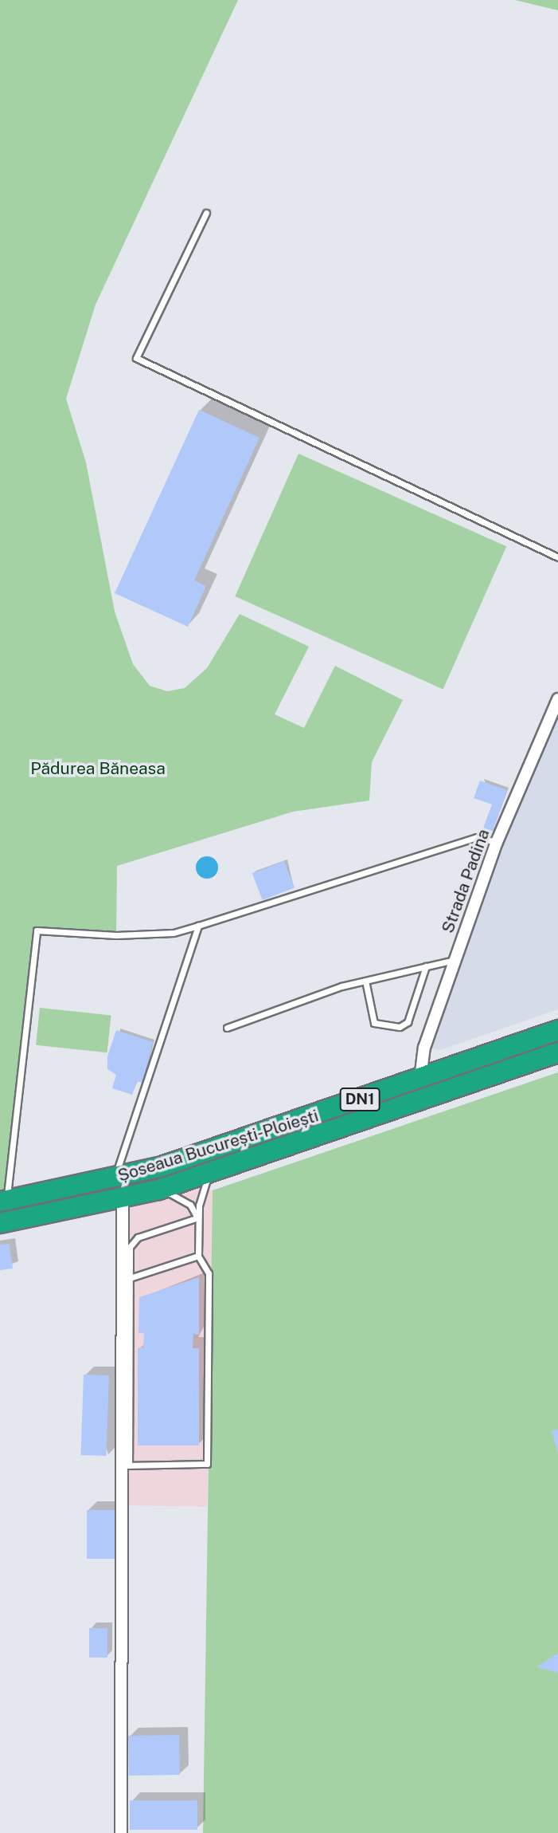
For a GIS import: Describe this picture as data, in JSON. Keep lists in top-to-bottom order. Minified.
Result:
{"streets":{"highway":["DN1","Șoseaua București-Ploiești"],"street":["Strada Padina"]},"crossings":[["Strada Padina","Șoseaua București-Ploiești"]],"parks":["Pădurea Băneasa"]}
